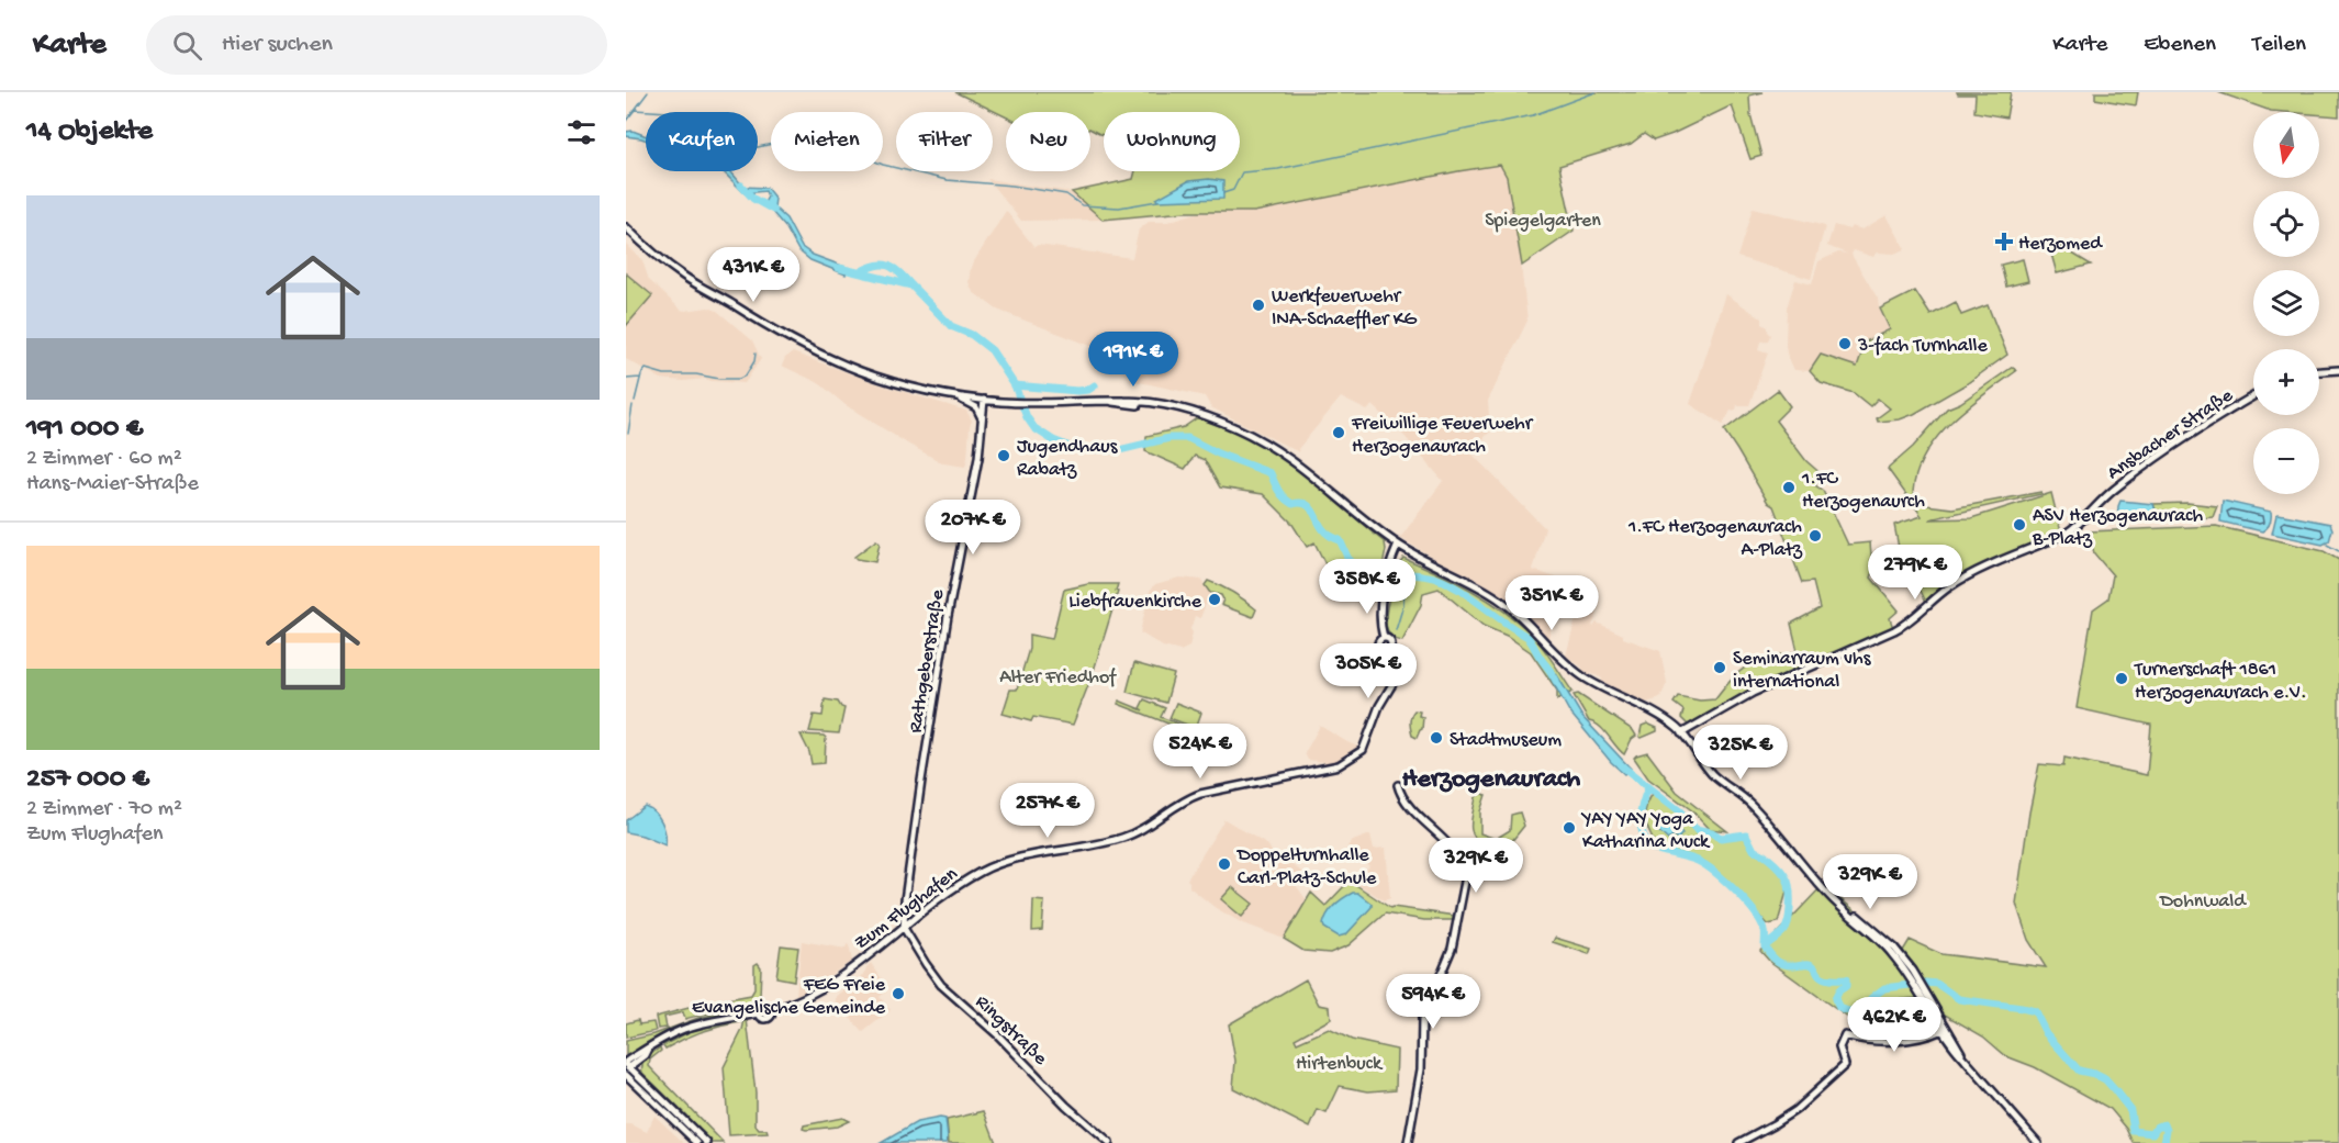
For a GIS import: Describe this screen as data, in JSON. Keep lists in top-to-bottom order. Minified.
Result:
{"streets":{"street":["Ansbacher Straße","Rathgeberstraße","Zum Flughafen","Ringstraße"]},"crossings":[["Rathgeberstraße","Zum Flughafen"],["Rathgeberstraße","Ringstraße"],["Zum Flughafen","Ringstraße"]],"districts":["Herzogenaurach"],"parks":["Spiegelgarten","Alter Friedhof","Dohnwald","Hirtenbuck"],"places":{"health":["Herzomed"],"other":["Werkfeuerwehr INA-Schaeffler KG","3-fach Turnhalle","Freiwillige Feuerwehr Herzogenaurach","Jugendhaus Rabatz","1.FC Herzogenaurch","ASV Herzogenaurach B-Platz","1.FC Herzogenaurach A-Platz","Liebfrauenkirche","Seminarraum vhs international","Turnerschaft 1861 Herzogenaurach e.V.","Stadtmuseum","YAY YAY Yoga Katharina Muck","Doppelturnhalle Carl-Platz-Schule","FEG Freie Evangelische Gemeinde"]},"north":"bottom","page":{"header":"Karte","search":"Hier suchen","nav":["Karte","Ebenen","Teilen"],"heading":"14 Objekte","map_buttons":["+","−"],"chip":["Kaufen","Mieten","Filter","Neu","Wohnung"],"list":[{"name":"191 000 €","note":"2 Zimmer · 60 m² · Hans-Maier-Straße"},{"name":"257 000 €","note":"2 Zimmer · 70 m² · Zum Flughafen"}],"price":["431K €","191K €","207K €","279K €","358K €","351K €","305K €","524K €","325K €","257K €","329K €","329K €","594K €","462K €"]}}
